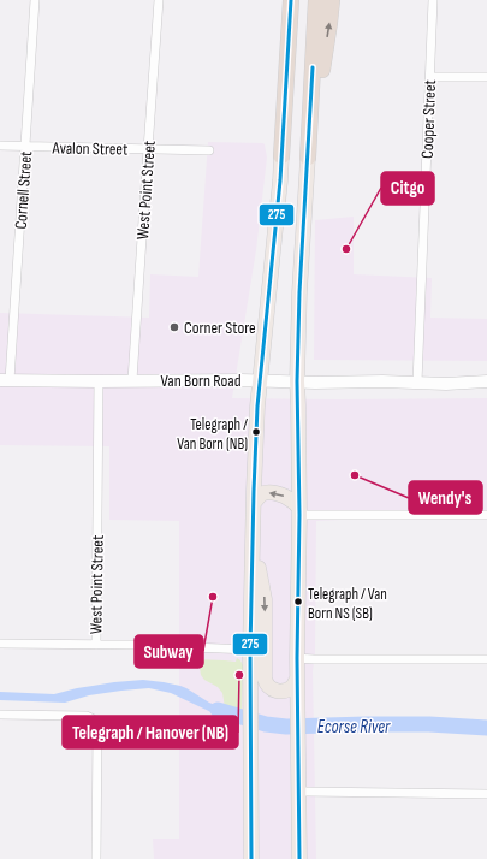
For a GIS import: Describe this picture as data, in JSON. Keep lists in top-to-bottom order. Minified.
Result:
{"streets":{"main road":["Van Born Road"],"street":["Cooper Street","Avalon Street","Cornell Street","West Point Street"]},"crossings":[["Cooper Street","Van Born Road"],["Avalon Street","Cornell Street"],["Avalon Street","West Point Street"],["Cornell Street","Van Born Road"],["West Point Street","Van Born Road"]],"water":["Ecorse River"],"places":["Citgo","Corner Store","Telegraph / Van Born (NB)","Wendy's","Subway","Telegraph / Van Born NS (SB)","Telegraph / Hanover (NB)"],"lines":["transit line 275"]}
